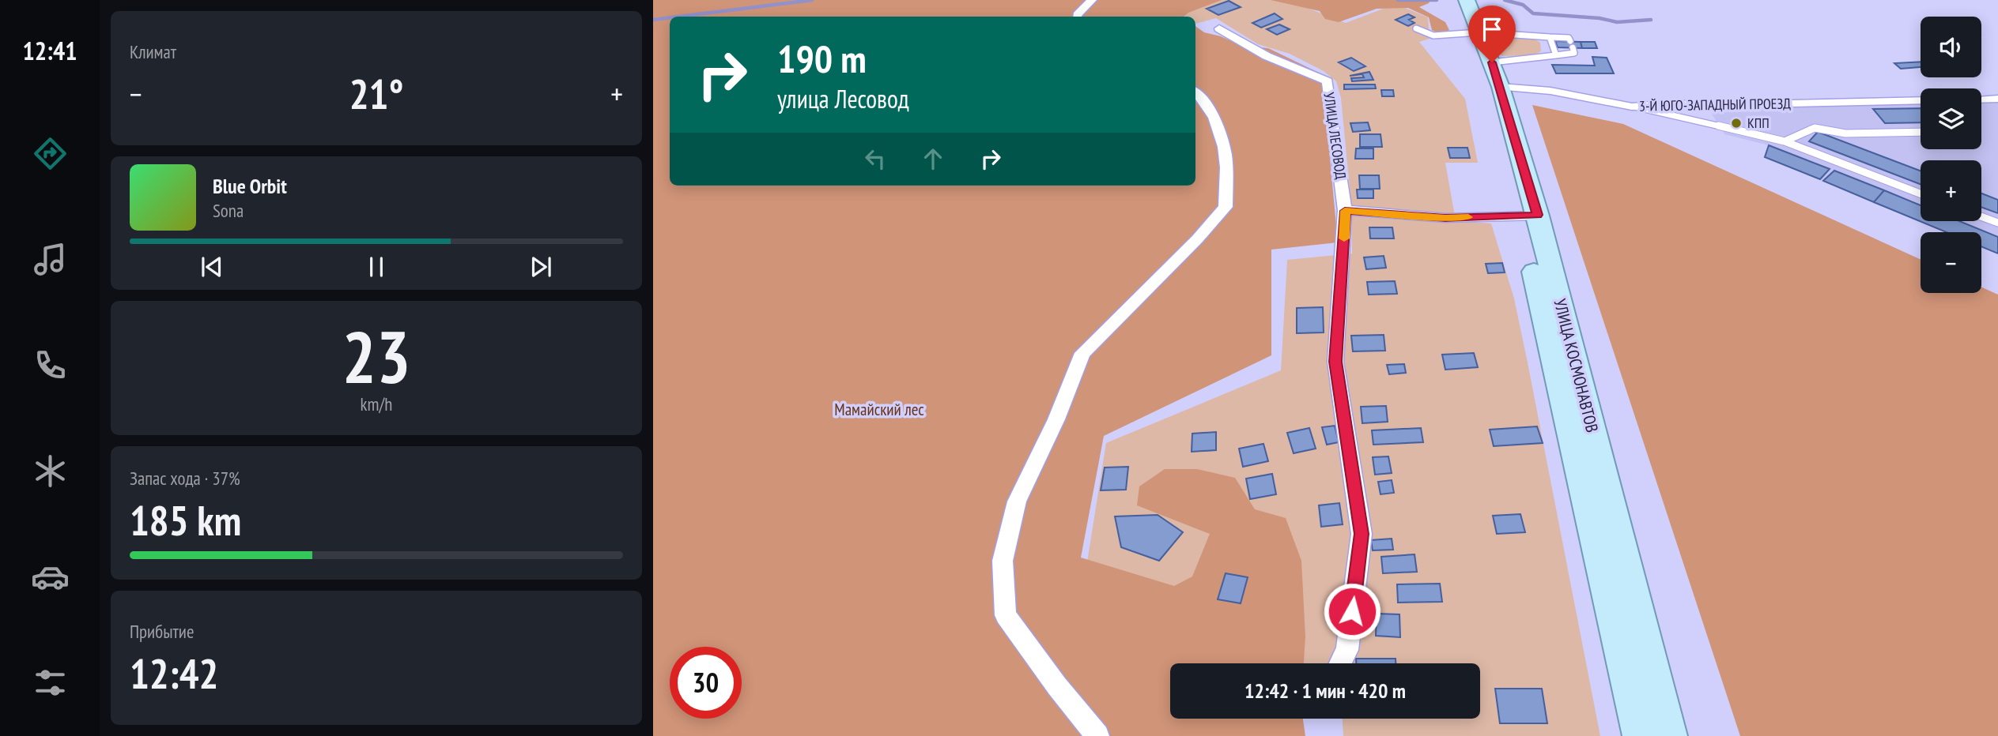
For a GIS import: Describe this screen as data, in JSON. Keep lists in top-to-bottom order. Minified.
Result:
{"streets":{"main road":["УЛИЦА КОСМОНАВТОВ"],"street":["3-Й ЮГО-ЗАПАДНЫЙ ПРОЕЗД","УЛИЦА ЛЕСОВОД"]},"crossings":[["3-Й ЮГО-ЗАПАДНЫЙ ПРОЕЗД","УЛИЦА КОСМОНАВТОВ"]],"parks":["Мамайский лес"],"places":["КПП"],"page":{"tabs":"12:41","tile":["Климат",["23","km/h"],["Запас хода · 37%","185 km"],["Прибытие","12:42"]],"map_buttons":["+","−"],"turn":["190 m","улица Лесовод"],"heat":["−","21°","+"],"song":["Blue Orbit","Sona"],"limit":"30","trip":"12:42 · 1 мин · 420 m"}}
